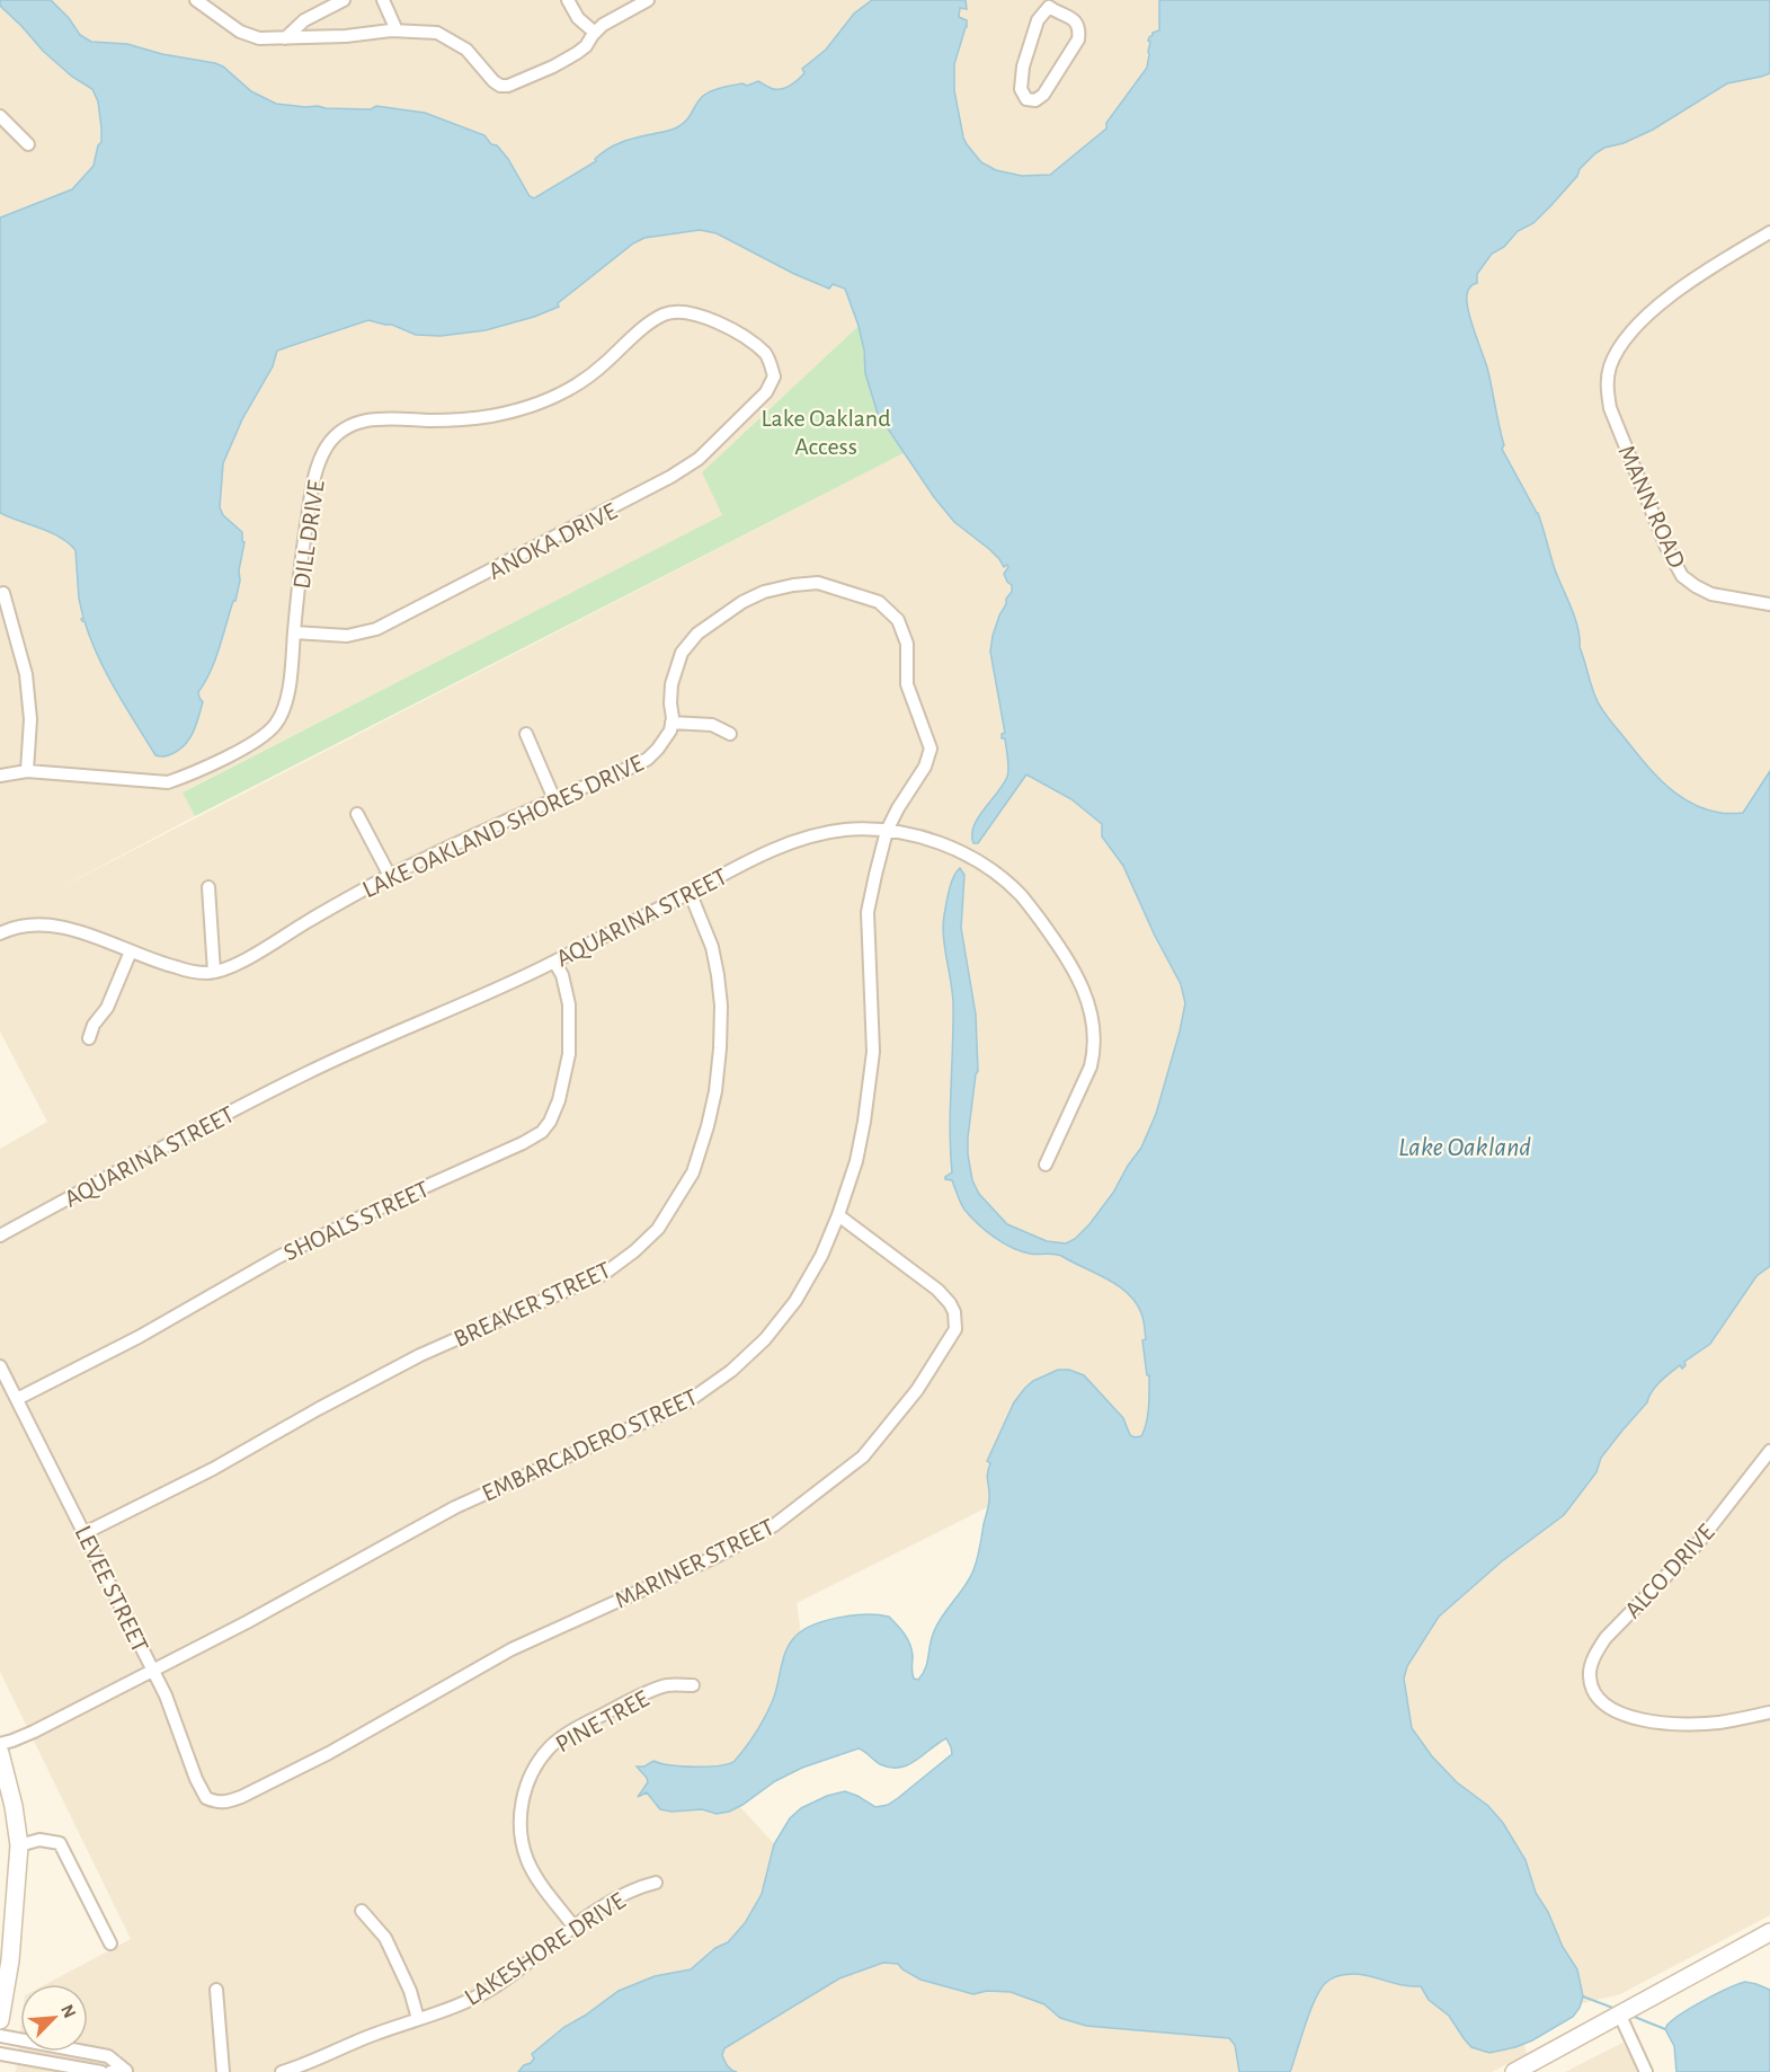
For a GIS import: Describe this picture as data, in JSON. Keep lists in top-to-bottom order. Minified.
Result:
{"streets":{"street":["MANN ROAD","DILL DRIVE","ANOKA DRIVE","LAKE OAKLAND SHORES DRIVE","AQUARINA STREET","SHOALS STREET","BREAKER STREET","EMBARCADERO STREET","MARINER STREET","ALCO DRIVE","LEVEE STREET","PINE TREE","LAKESHORE DRIVE"]},"crossings":[["DILL DRIVE","ANOKA DRIVE"],["LAKE OAKLAND SHORES DRIVE","AQUARINA STREET"],["LAKE OAKLAND SHORES DRIVE","EMBARCADERO STREET"],["AQUARINA STREET","SHOALS STREET"],["AQUARINA STREET","BREAKER STREET"],["AQUARINA STREET","EMBARCADERO STREET"],["SHOALS STREET","LEVEE STREET"],["BREAKER STREET","LEVEE STREET"],["EMBARCADERO STREET","MARINER STREET"],["EMBARCADERO STREET","LEVEE STREET"],["MARINER STREET","LEVEE STREET"],["PINE TREE","LAKESHORE DRIVE"]],"water":["Lake Oakland"],"parks":["Lake Oakland Access"],"north":"top right"}
